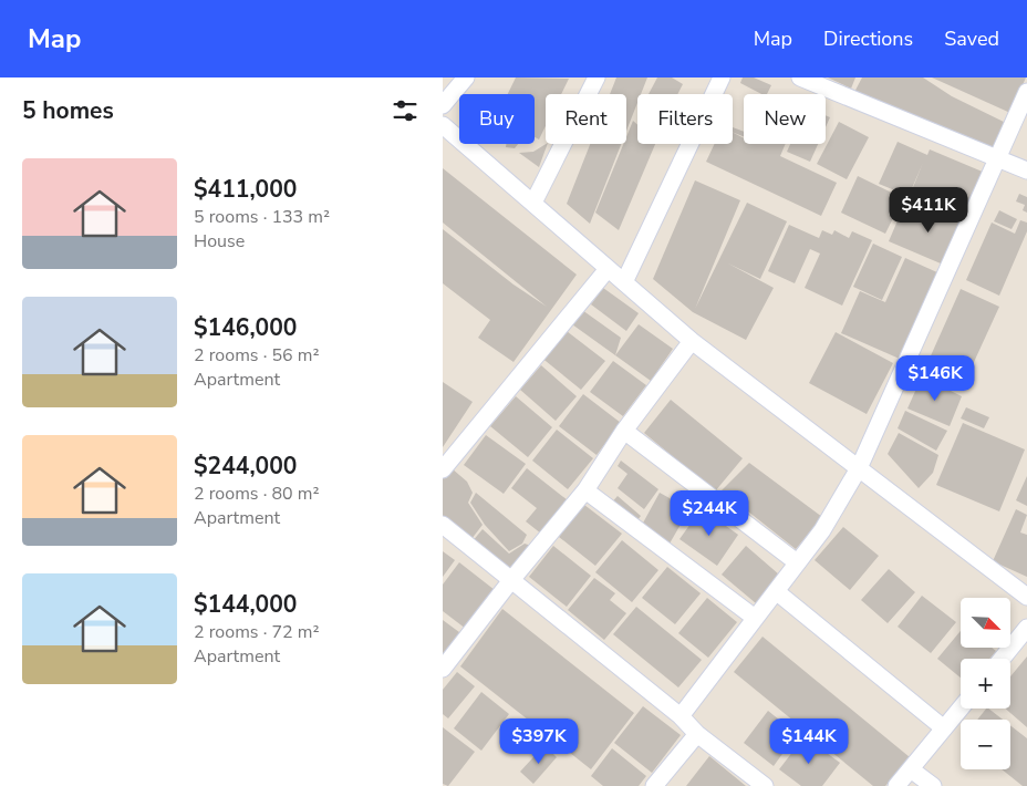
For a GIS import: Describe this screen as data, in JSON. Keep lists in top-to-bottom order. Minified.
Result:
{"north":"bottom right","page":{"header":"Map","nav":["Map","Directions","Saved"],"heading":"5 homes","chip":["Buy","Rent","Filters","New"],"list":[{"name":"$411,000","note":"5 rooms · 133 m² · House"},{"name":"$146,000","note":"2 rooms · 56 m² · Apartment"},{"name":"$244,000","note":"2 rooms · 80 m² · Apartment"},{"name":"$144,000","note":"2 rooms · 72 m² · Apartment"}],"price":["$411K","$146K","$244K","$397K","$144K"],"map_buttons":["+","−"]}}
